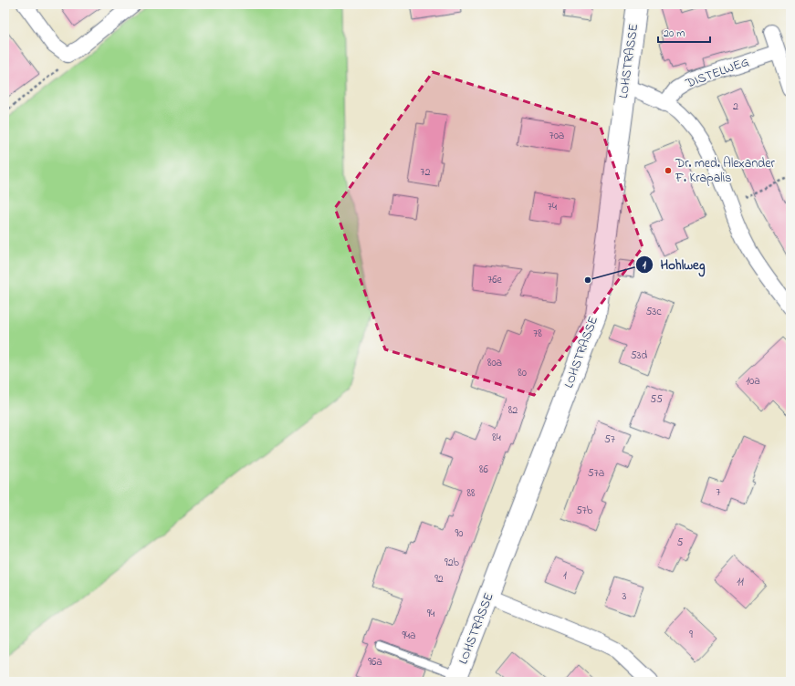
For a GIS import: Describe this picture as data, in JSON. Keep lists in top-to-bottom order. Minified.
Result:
{"streets":{"main road":["LOHSTRASSE"],"street":["DISTELWEG"]},"places":["Dr. med. Alexander F. Krapalis","Hohlweg"],"house_numbers":["2","70a","72","74","76e","53c","78","53d","80a","80","10a","55","82","84","57","86","57a","7","88","57b","90","5","92b","1","92","11","3","94","9","94a","96a"],"scale_bar":"20 m"}
